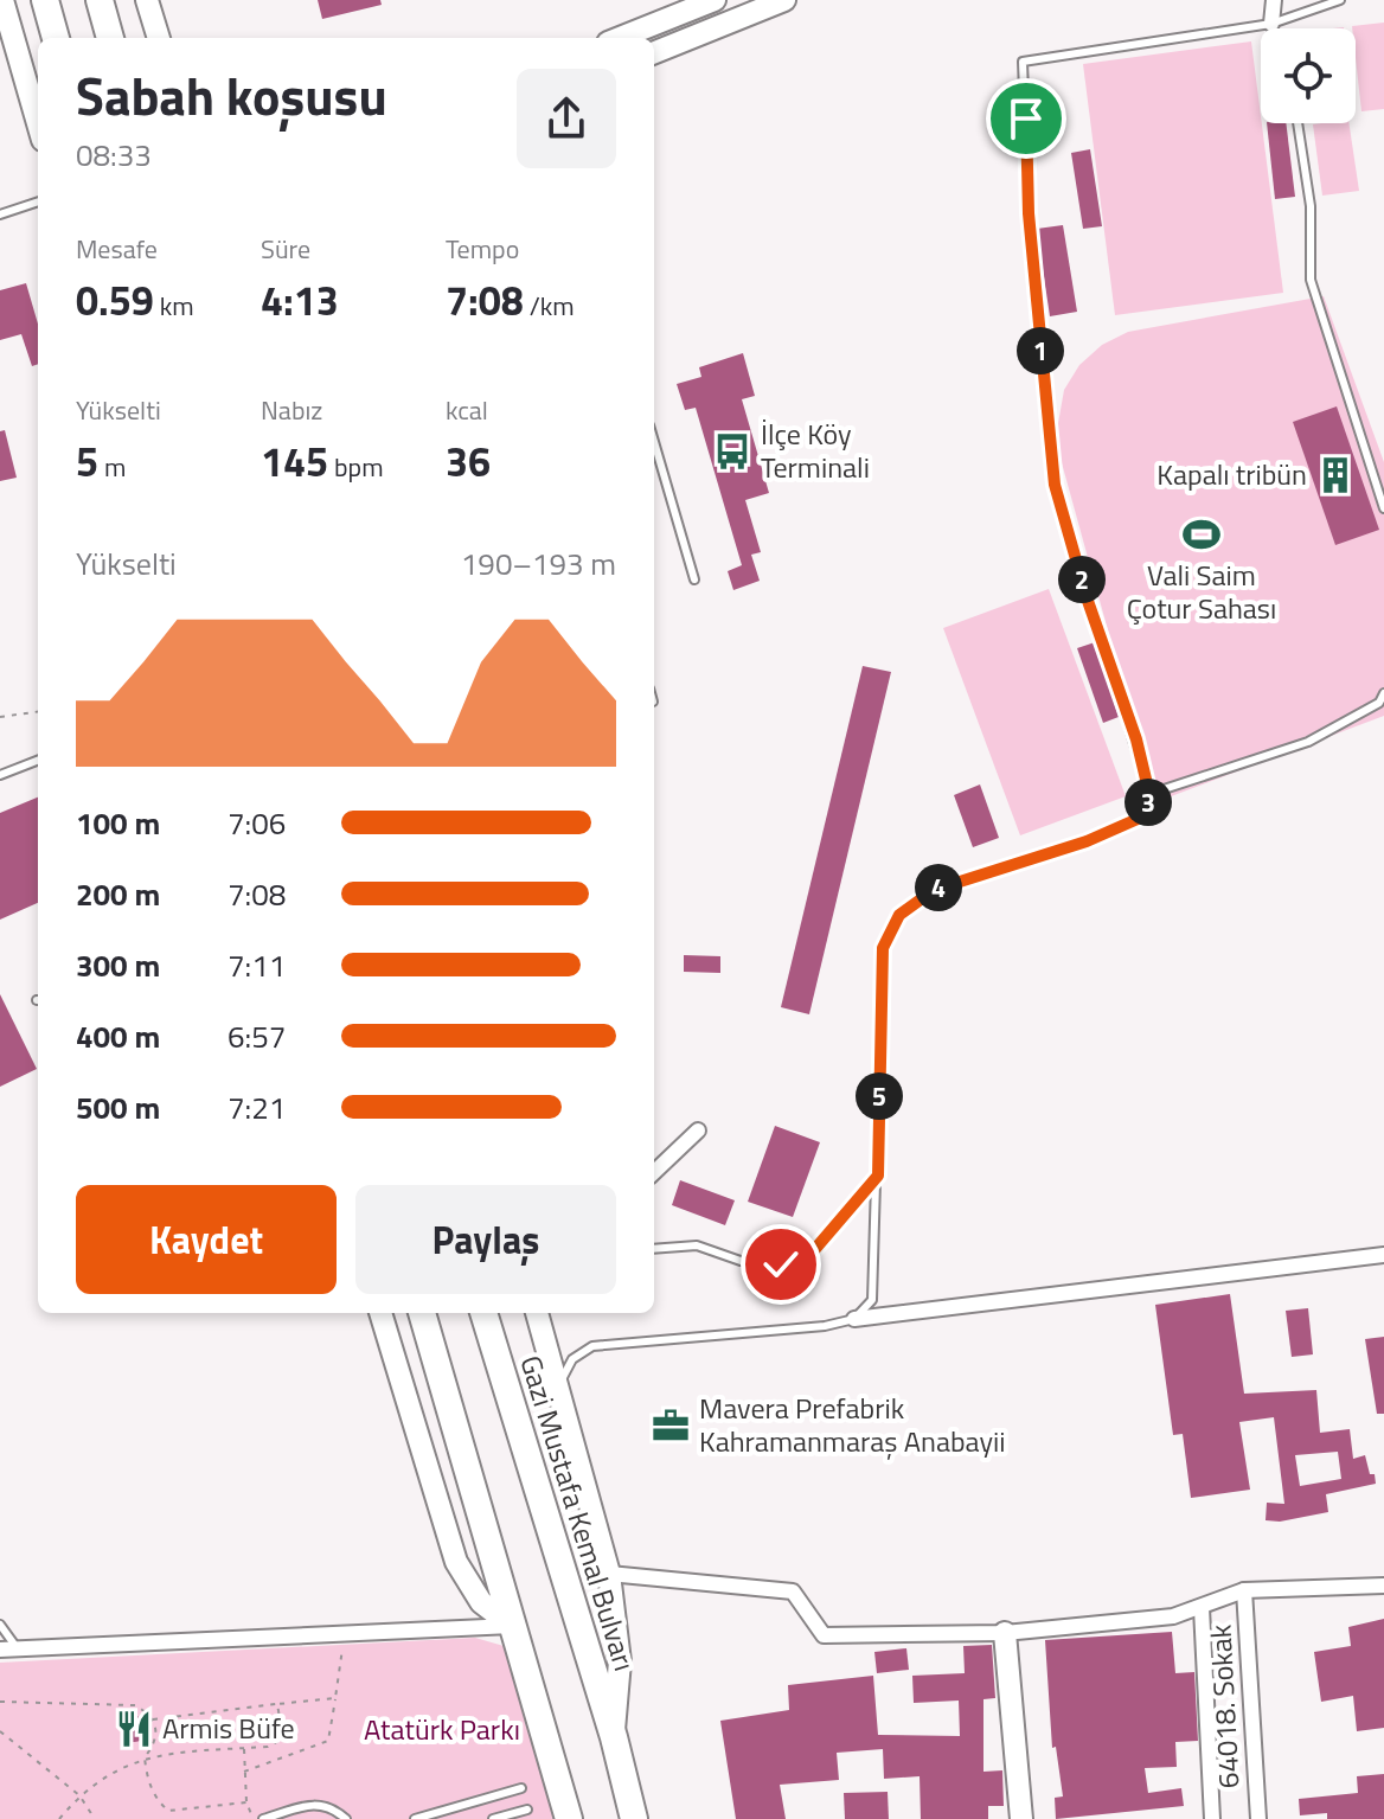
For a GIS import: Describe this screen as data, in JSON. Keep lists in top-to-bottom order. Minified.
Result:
{"streets":{"highway":["Gazi Mustafa Kemal Bulvarı"],"street":["64018. Sokak"]},"parks":["Atatürk Parkı"],"places":{"bus stop":["İlçe Köy Terminali"],"building":["Kapalı tribün"],"sports":["Vali Saim Çotur Sahası"],"office":["Mavera Prefabrik Kahramanmaraş Anabayii"],"restaurant":["Armis Büfe"]},"page":{"heading":["Sabah koşusu","08:33"],"stats":[["Mesafe","0.59 km"],["Süre","4:13"],["Tempo","7:08 /km"],["Yükselti","5 m"],["Nabız","145 bpm"],["kcal","36"]],"pins":["1","2","3","4","5"],"chart":["Yükselti","190–193 m"],"list":[{"name":"100 m","note":"7:06"},{"name":"200 m","note":"7:08"},{"name":"300 m","note":"7:11"},{"name":"400 m","note":"6:57"},{"name":"500 m","note":"7:21"}],"buttons":["Kaydet","Paylaş"]}}
